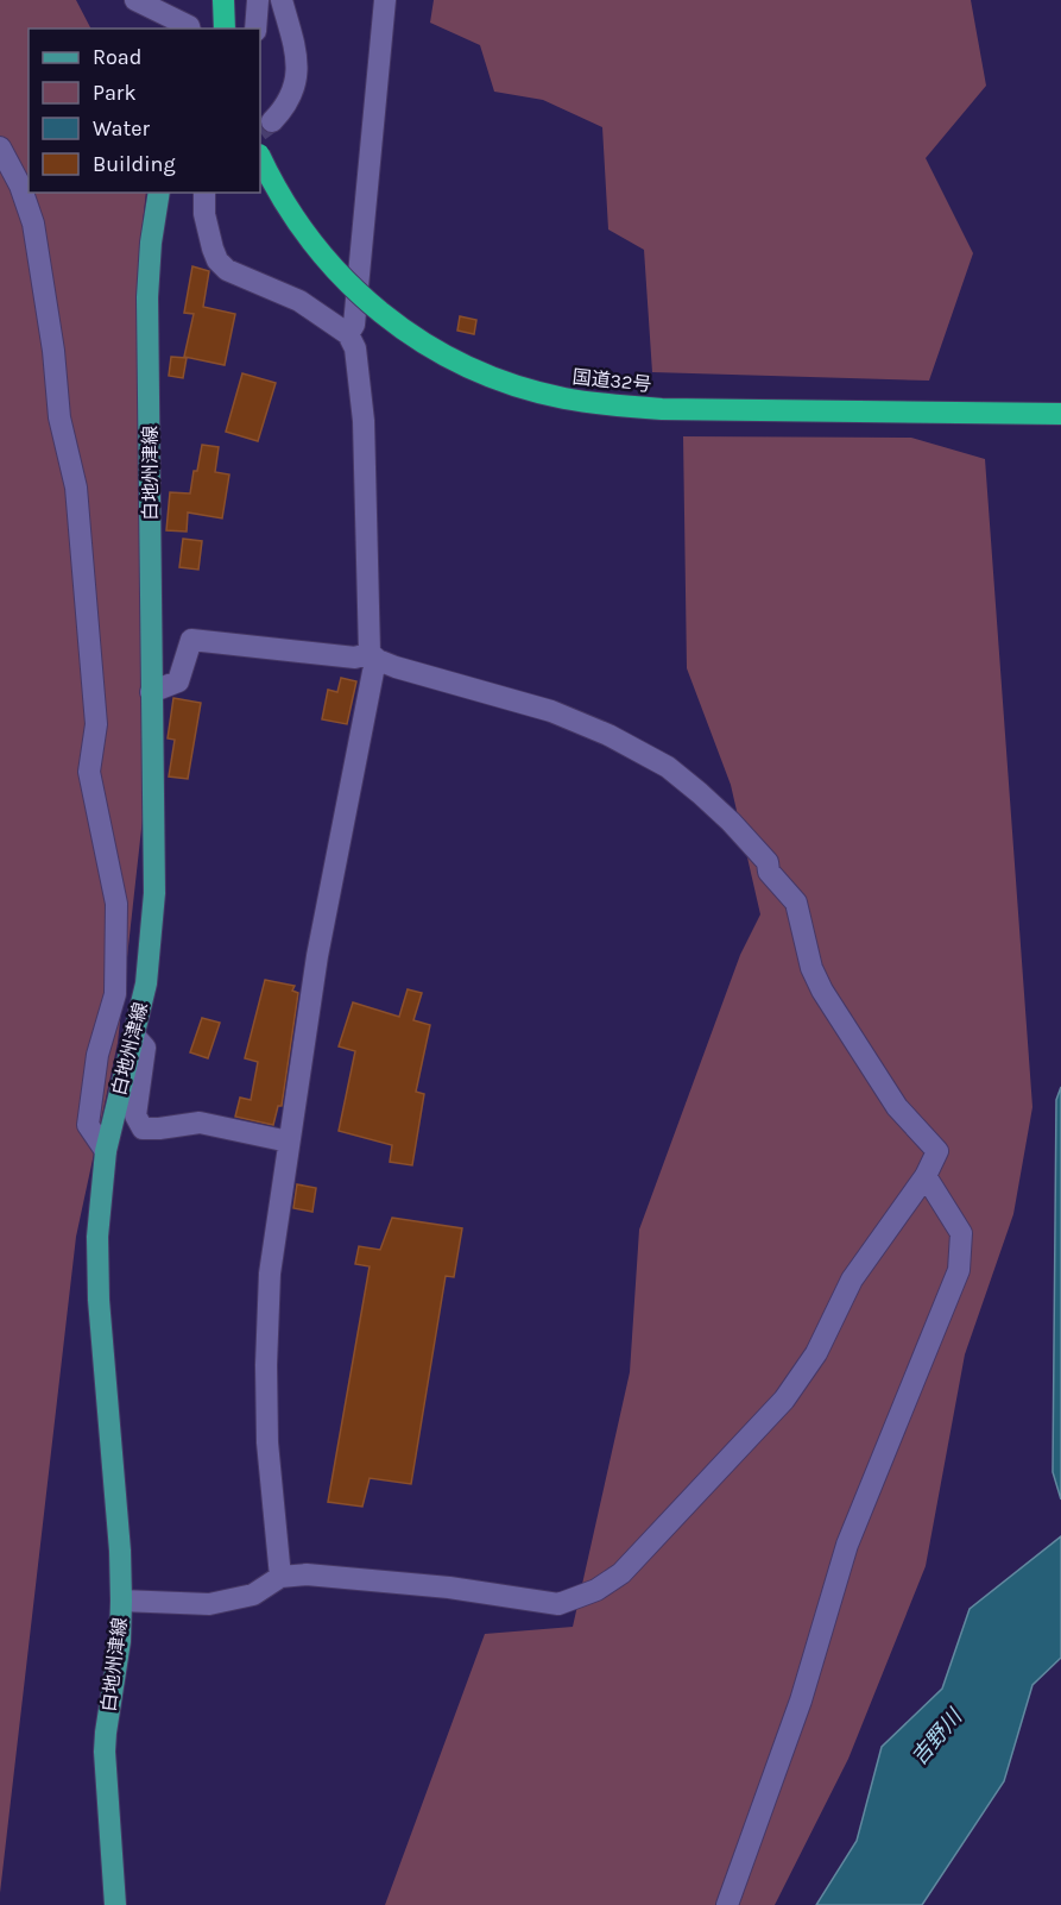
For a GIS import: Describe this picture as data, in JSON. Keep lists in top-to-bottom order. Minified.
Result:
{"streets":{"highway":["国道32号"],"main road":["白地州津線"]},"water":["吉野川"],"legend":["Road","Park","Water","Building"]}
